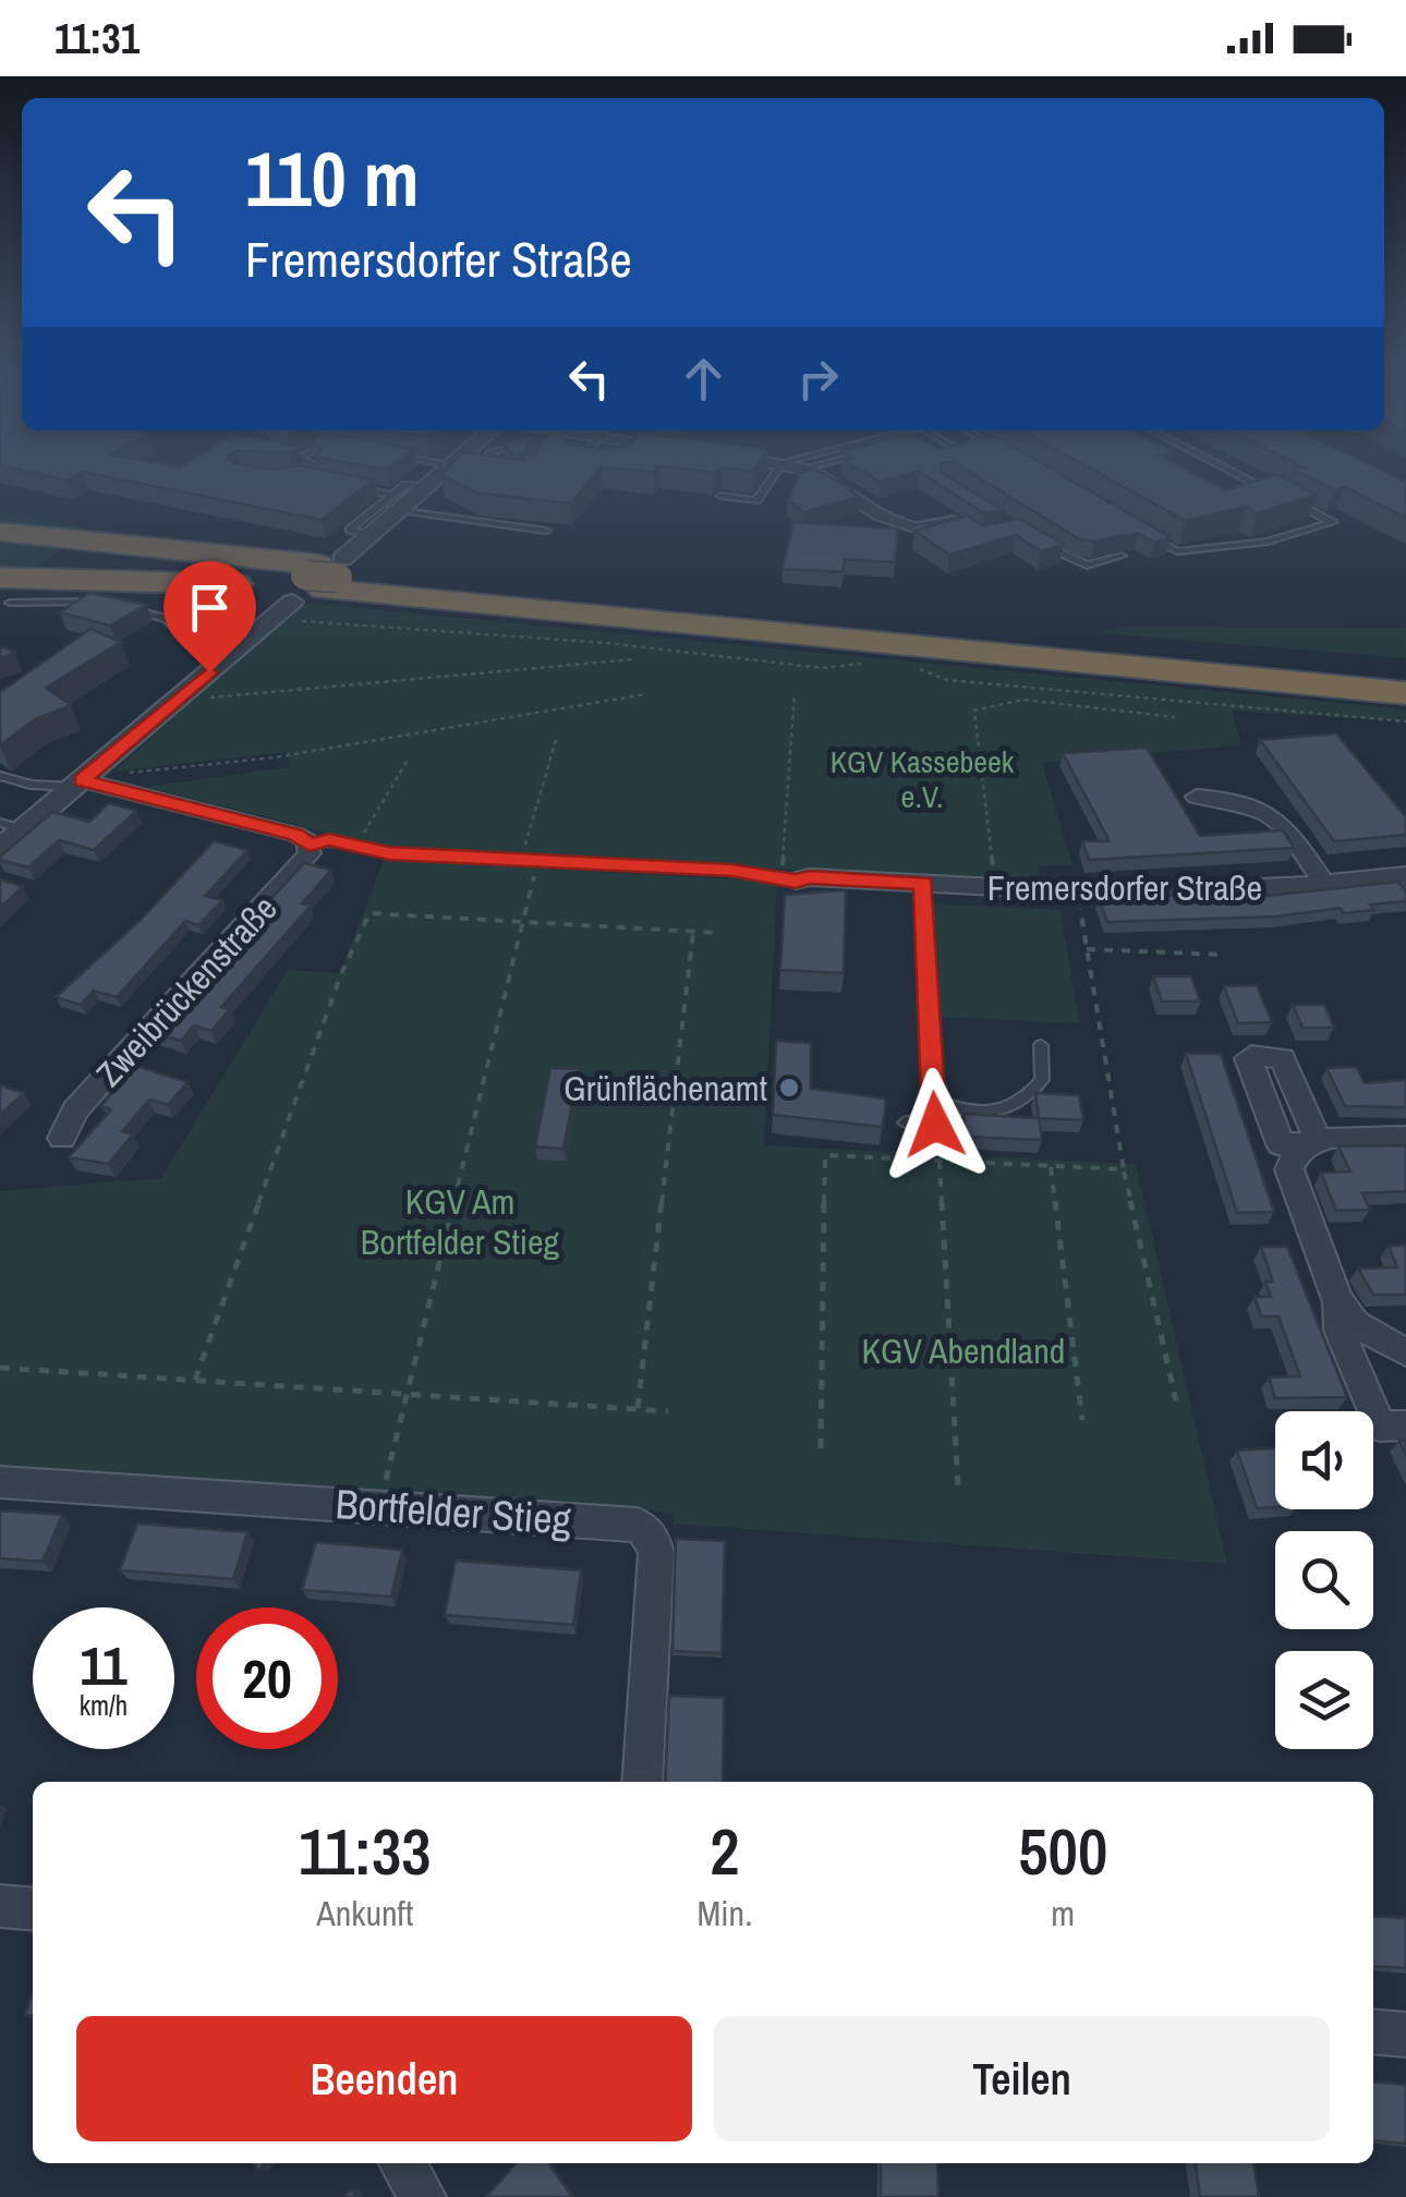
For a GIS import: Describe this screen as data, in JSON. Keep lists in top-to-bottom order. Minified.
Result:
{"streets":{"street":["Fremersdorfer Straße","Zweibrückenstraße","Bortfelder Stieg"]},"parks":["KGV Kassebeek e.V.","KGV Am Bortfelder Stieg","KGV Abendland"],"places":["Grünflächenamt"],"page":{"status":"11:31","turn":["110 m","Fremersdorfer Straße"],"speed":"11 km/h","limit":"20","eta":["11:33","Ankunft","2","Min.","500","m"],"buttons":["Beenden","Teilen"]}}
